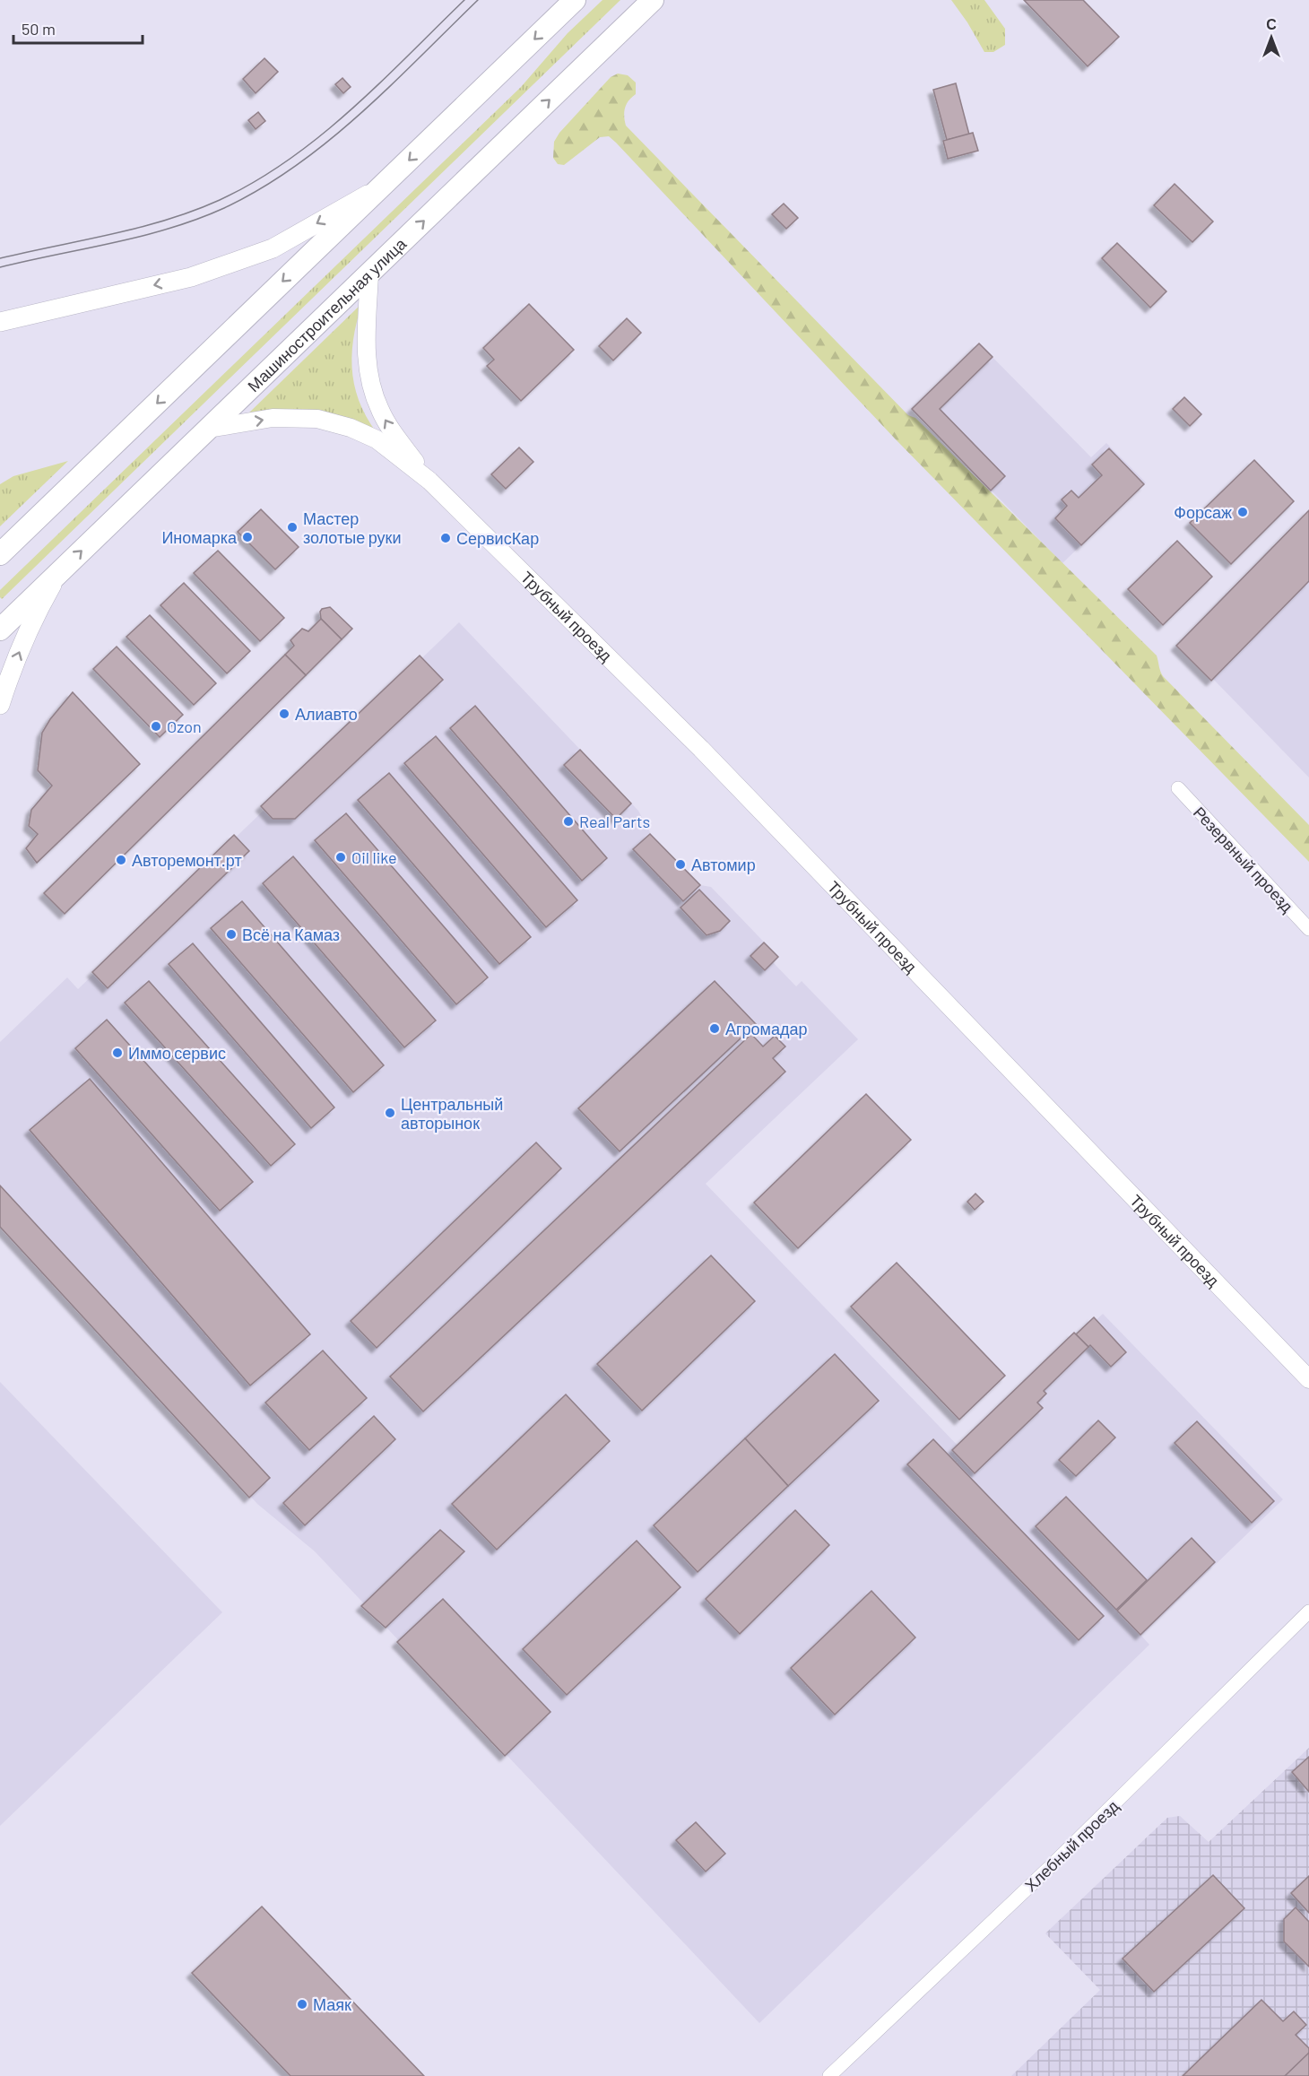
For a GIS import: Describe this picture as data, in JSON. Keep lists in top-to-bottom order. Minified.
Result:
{"streets":{"main road":["Машиностроительная улица"],"street":["Трубный проезд","Резервный проезд","Хлебный проезд"]},"places":["Форсаж","Мастер золотые руки","Иномарка","СервисКар","Алиавто","Ozon","Real Parts","Oil like","Авторемонт.рт","Автомир","Всё на Камаз","Агромадар","Иммо сервис","Центральный авторынок","Маяк"],"scale_bar":"50 m","north":"top"}
